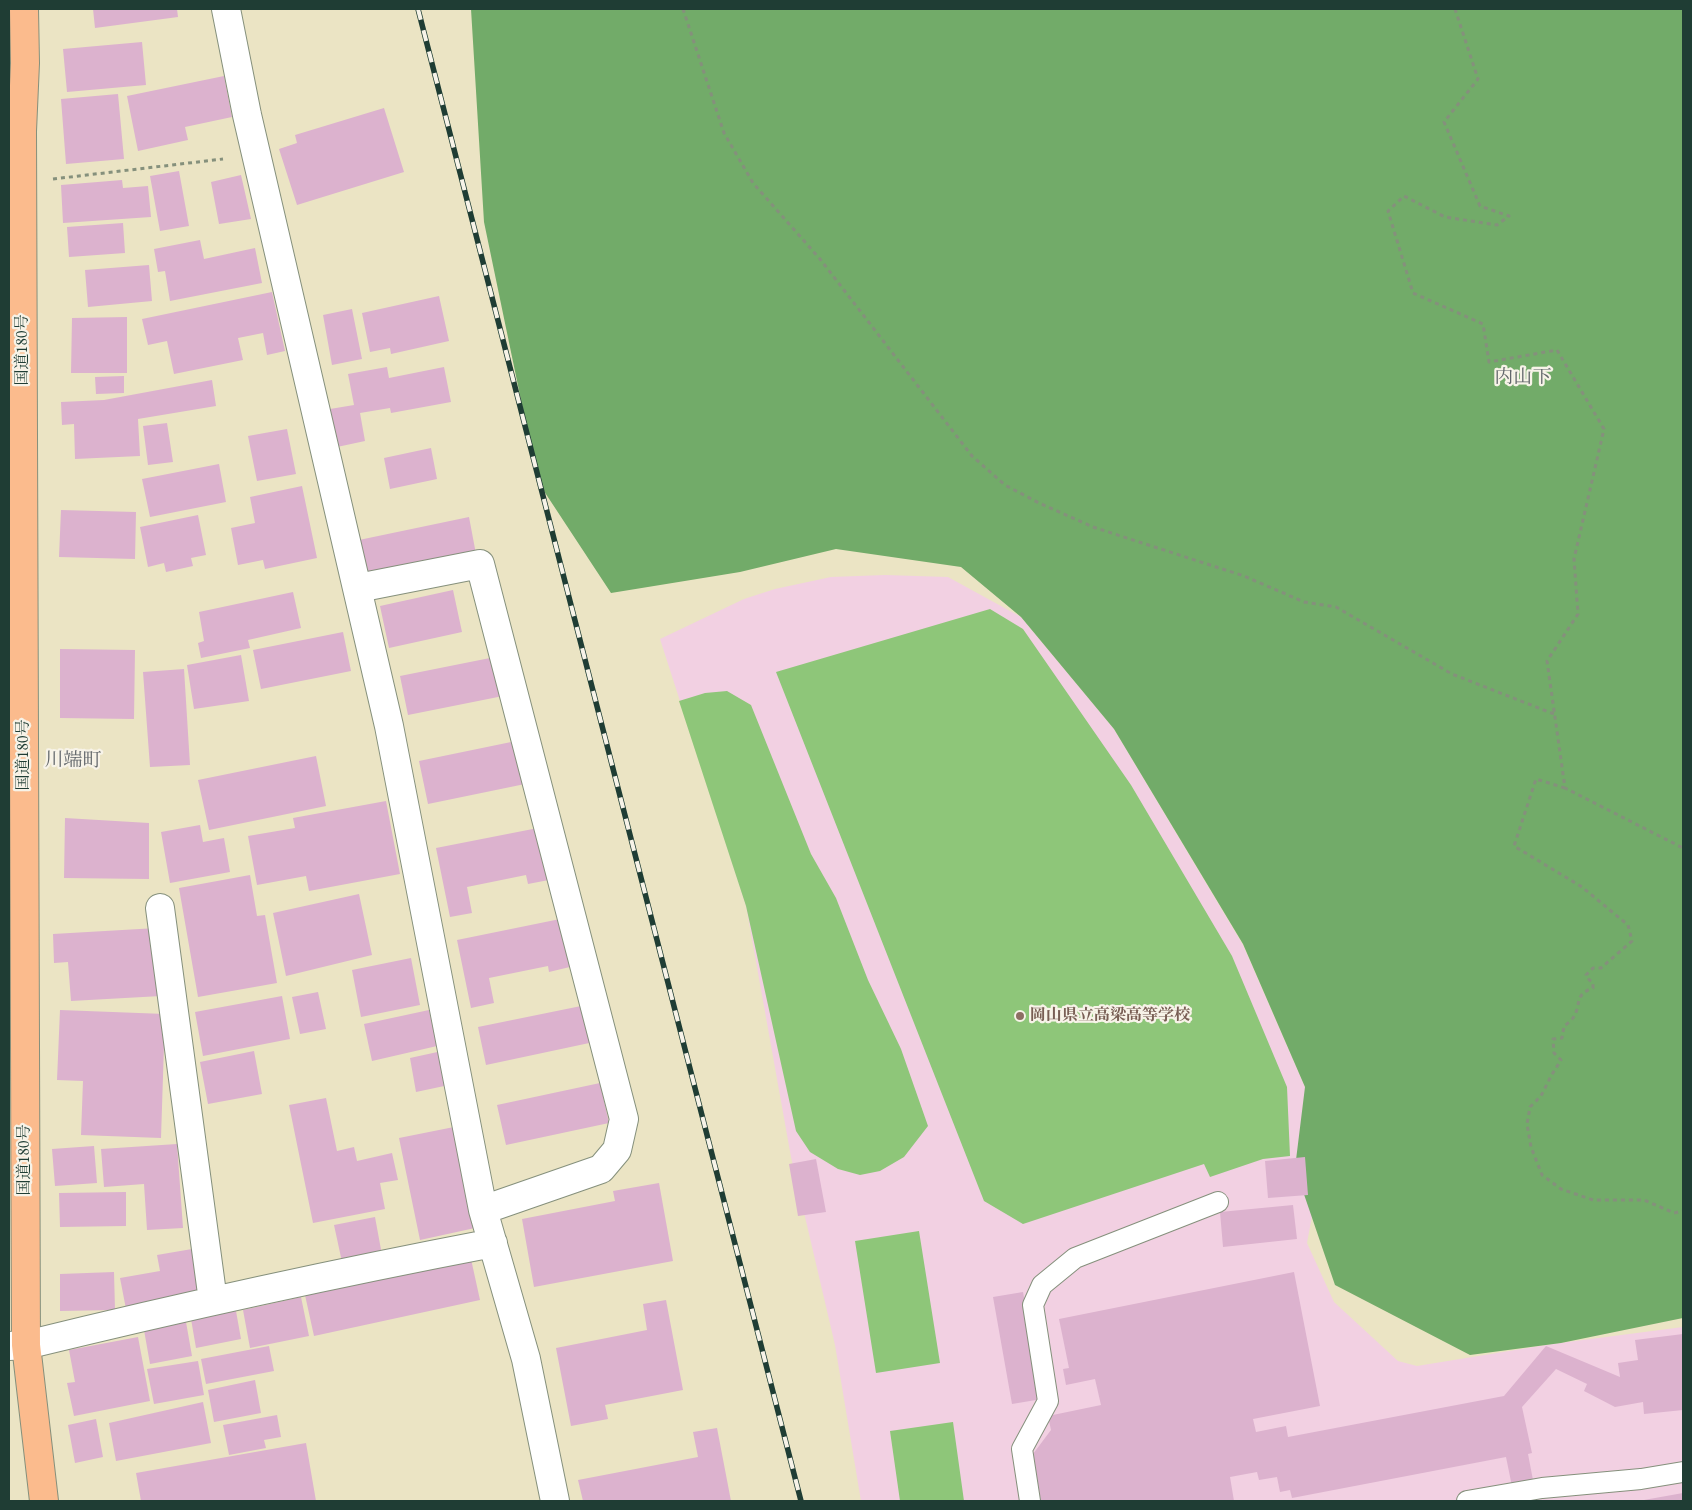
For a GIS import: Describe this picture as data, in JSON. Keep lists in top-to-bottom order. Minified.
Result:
{"streets":{"highway":["国道180号"]},"districts":["内山下","川端町"],"places":["岡山県立高梁高等学校"]}
